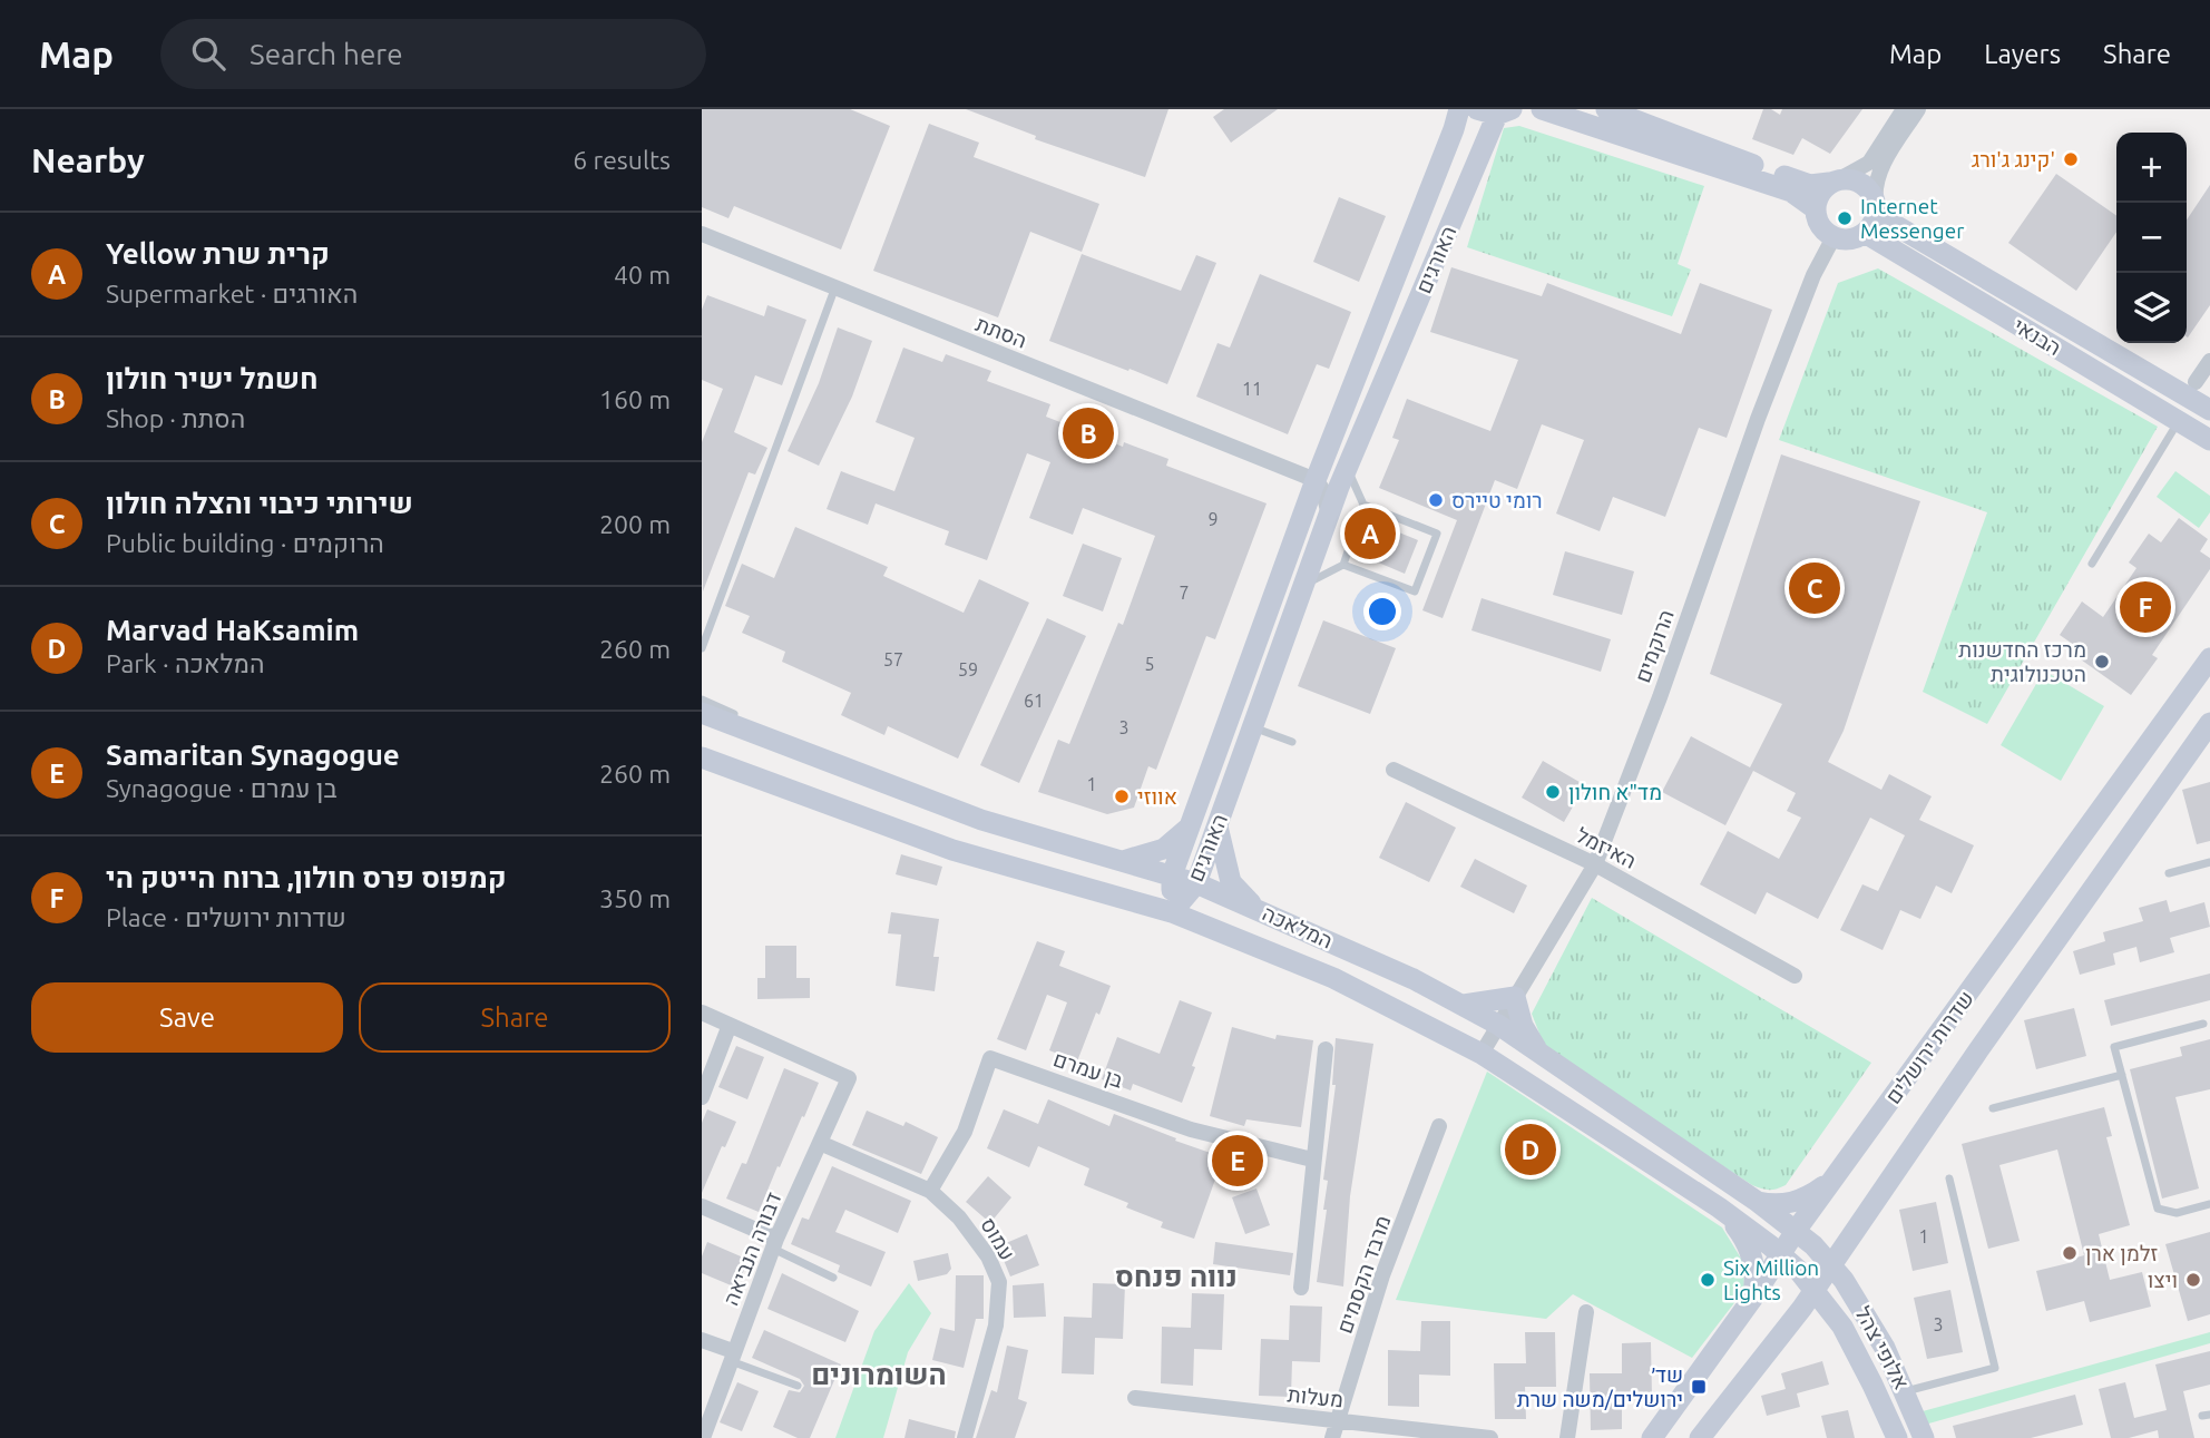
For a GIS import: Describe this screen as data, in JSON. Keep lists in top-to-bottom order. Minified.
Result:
{"streets":{"main road":["האורגים","הבנאי","המלאכה","שדרות ירושלים","אלופי צהל"],"street":["הסתת","הרוקמים","האיזמל","בן עמרם","עמוס","דבורה הנביאה","מרבד הקסמים","מעלות"]},"crossings":[["האורגים","הסתת"],["האורגים","המלאכה"],["הבנאי","הרוקמים"],["הרוקמים","האיזמל"],["הרוקמים","המלאכה"],["המלאכה","שדרות ירושלים"],["המלאכה","אלופי צהל"],["שדרות ירושלים","אלופי צהל"],["בן עמרם","עמוס"],["עמוס","דבורה הנביאה"],["מרבד הקסמים","מעלות"]],"districts":["נווה פנחס","השומרונים"],"places":{"other":["קינג ג'ורג'","Internet Messenger","רומי טיירס","מרכז החדשנות הטכנולוגית","מד\"א חולון","אווזי","זלמן ארן","Six Million Lights","ויצו"],"transit":["שד׳ ירושלים/משה שרת"]},"house_numbers":["11","9","7","57","5","59","61","3","1","1","3"],"page":{"header":"Map","search":"Search here","nav":["Map","Layers","Share"],"heading":["Nearby","6 results"],"map_buttons":["+","−"],"list":[{"mark":"A","name":"Yellow קרית שרת","note":"Supermarket · האורגים","value":"40 m"},{"mark":"B","name":"חשמל ישיר חולון","note":"Shop · הסתת","value":"160 m"},{"mark":"C","name":"שירותי כיבוי והצלה חולון","note":"Public building · הרוקמים","value":"200 m"},{"mark":"D","name":"Marvad HaKsamim","note":"Park · המלאכה","value":"260 m"},{"mark":"E","name":"Samaritan Synagogue","note":"Synagogue · בן עמרם","value":"260 m"},{"mark":"F","name":"קמפוס פרס חולון, ברוח הייטק הי","note":"Place · שדרות ירושלים","value":"350 m"}],"pins":["B","A","C","F","D","E"],"buttons":["Save","Share"]}}
